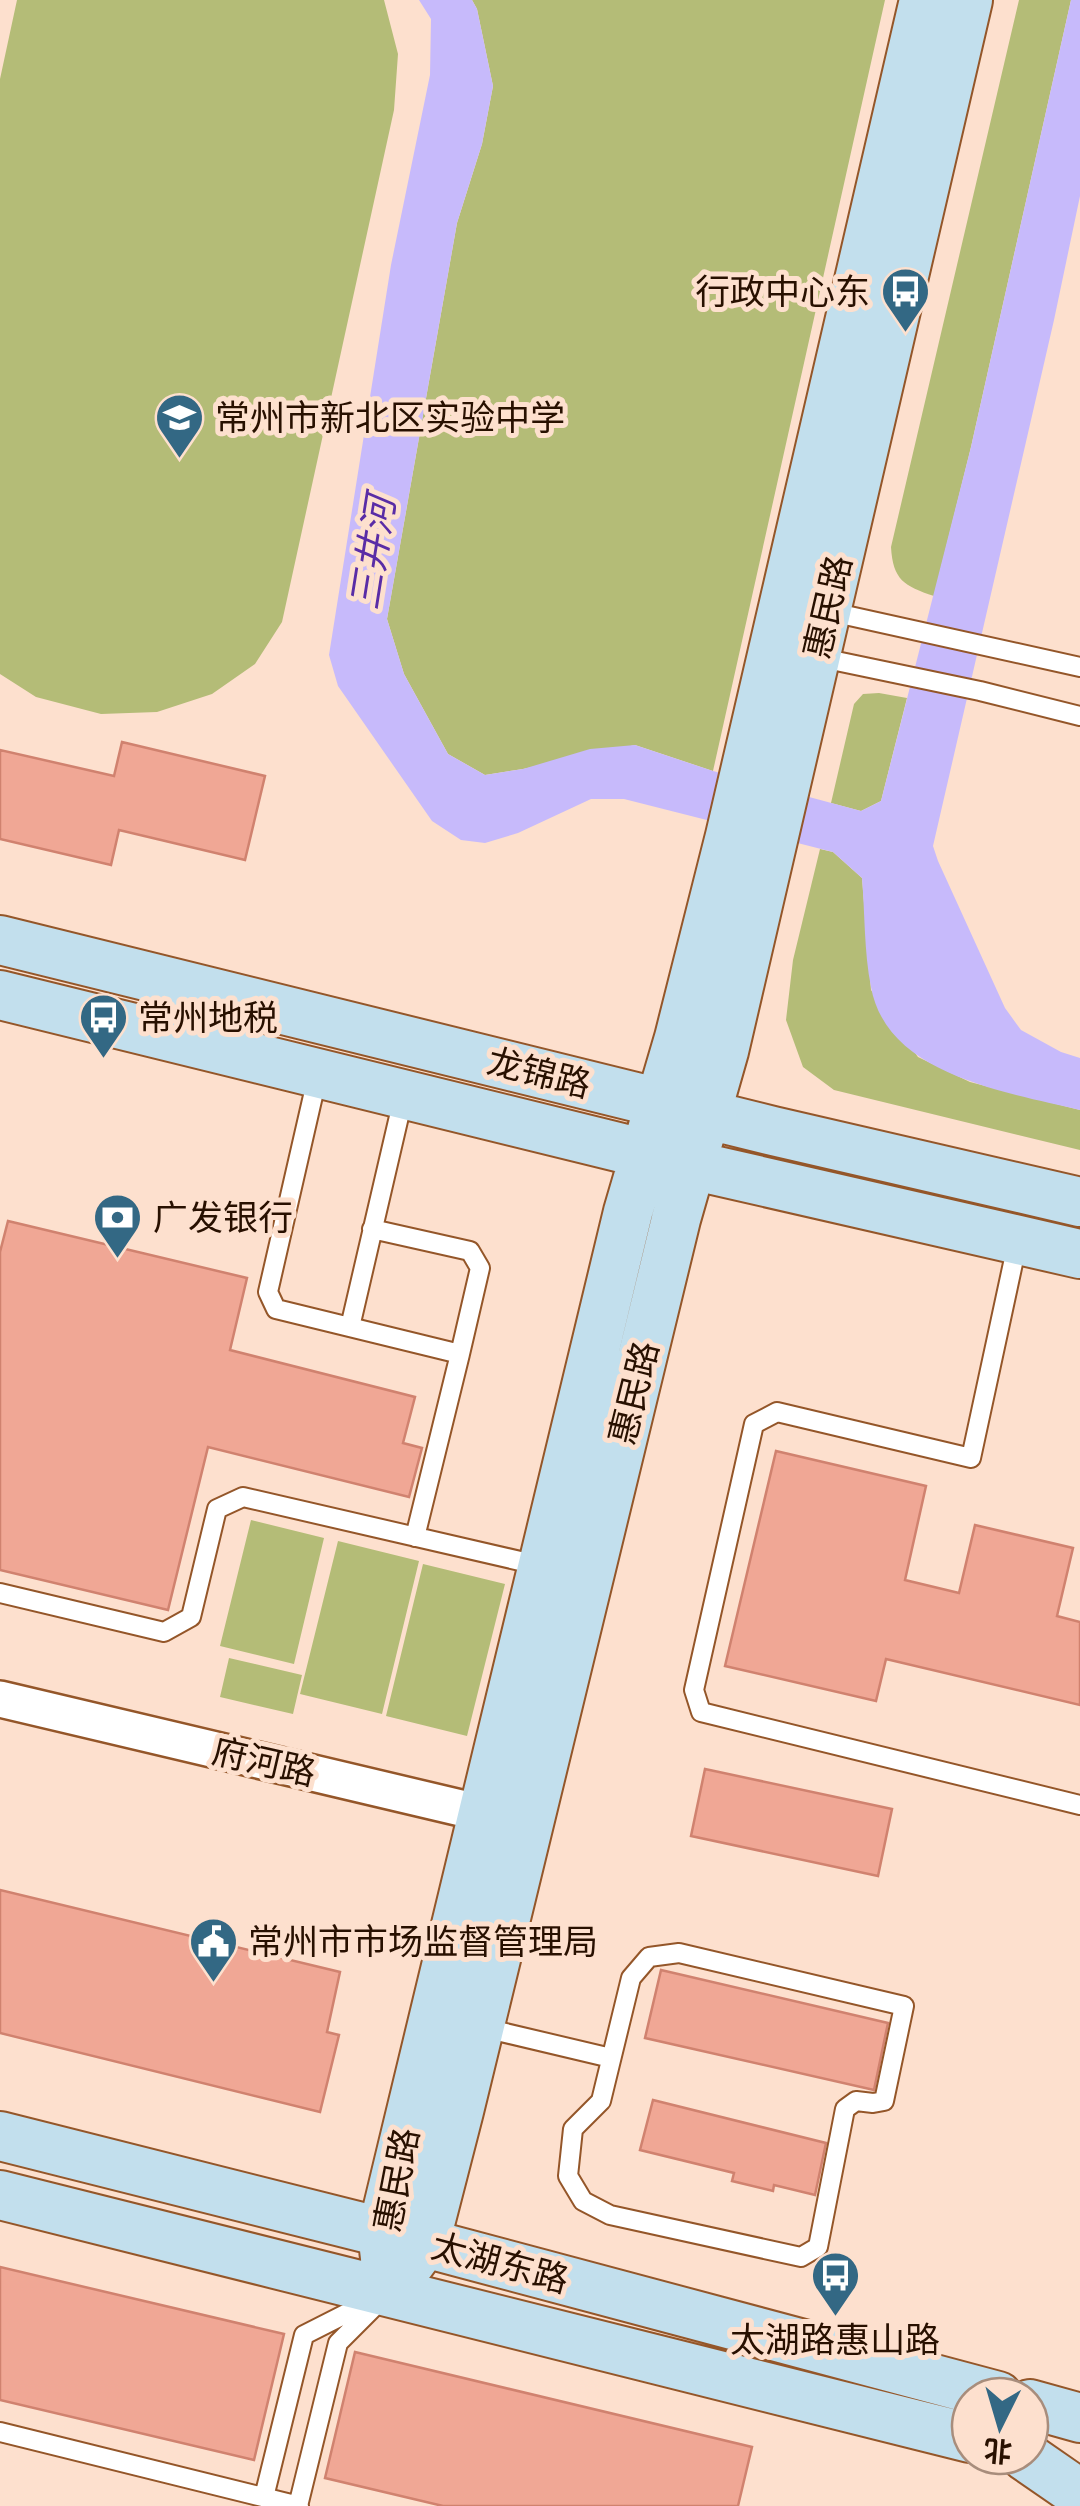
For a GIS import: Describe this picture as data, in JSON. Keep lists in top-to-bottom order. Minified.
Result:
{"streets":{"street":["惠民路","龙锦路","府河路","太湖东路"]},"crossings":[["惠民路","龙锦路"],["惠民路","府河路"],["惠民路","太湖东路"]],"water":["三井河"],"places":{"bus stop":["行政中心东","常州地税","太湖路惠山路"],"school or university":["常州市新北区实验中学"],"bank":["广发银行"],"public building":["常州市市场监督管理局"]},"north":"bottom"}
